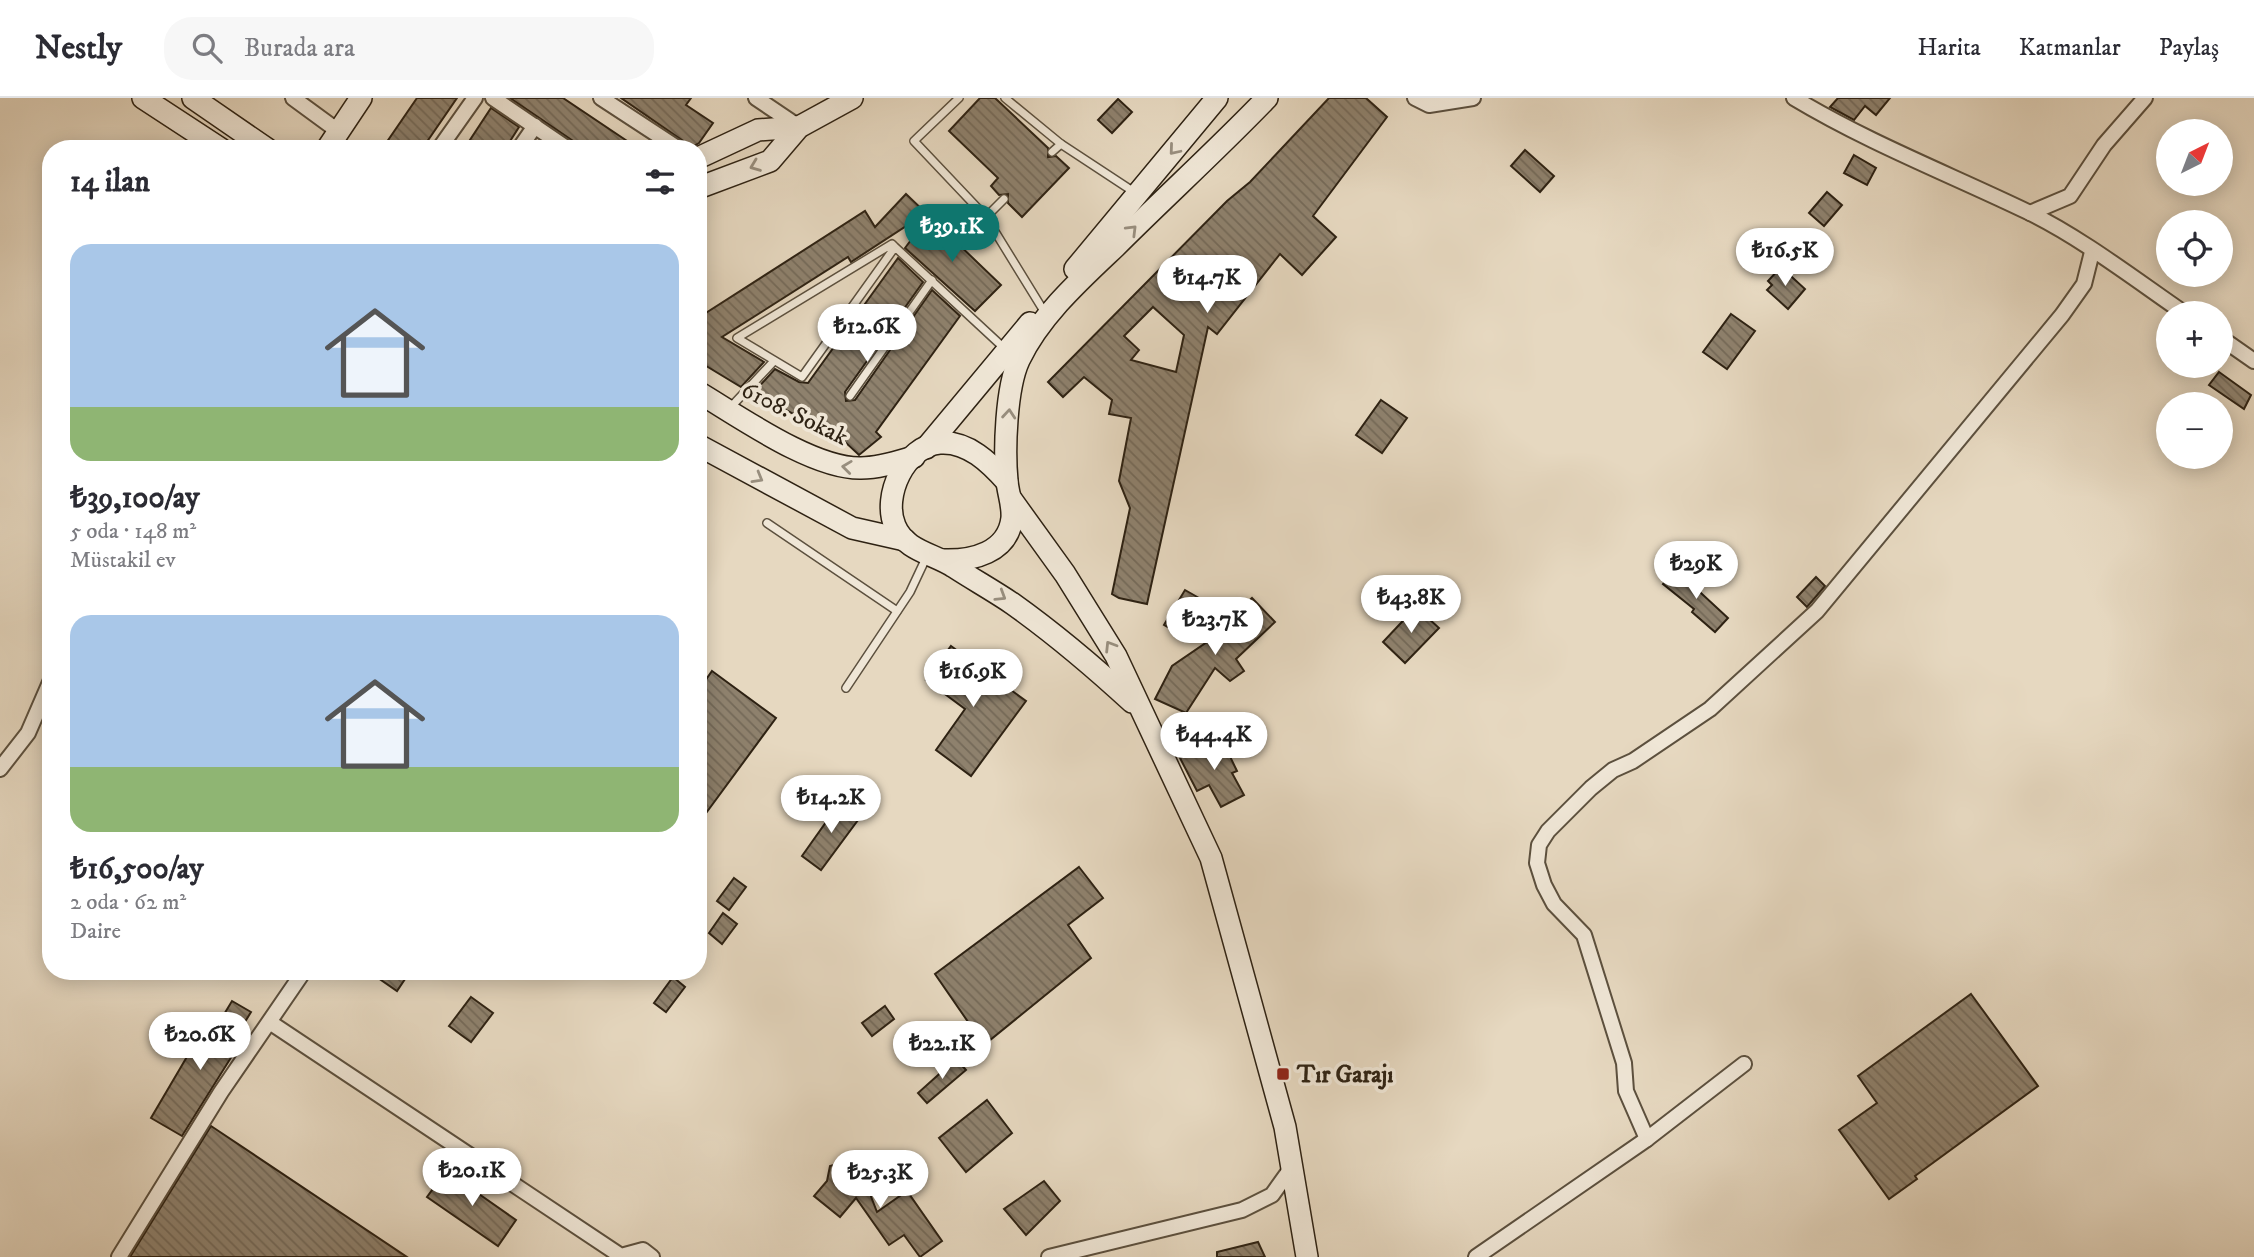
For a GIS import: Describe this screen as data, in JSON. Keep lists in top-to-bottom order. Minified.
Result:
{"streets":{"main road":["6108. Sokak"]},"places":{"transit":["Tır Garajı"]},"north":"top right","page":{"header":"Nestly","search":"Burada ara","nav":["Harita","Katmanlar","Paylaş"],"map_buttons":["+","−"],"heading":"14 ilan","price":["₺39.1K","₺16.5K","₺14.7K","₺12.6K","₺29K","₺43.8K","₺23.7K","₺16.9K","₺44.4K","₺14.2K","₺20.6K","₺22.1K","₺20.1K","₺25.3K"],"list":[{"name":"₺39,100/ay","note":"5 oda · 148 m² · Müstakil ev"},{"name":"₺16,500/ay","note":"2 oda · 62 m² · Daire"}]}}
